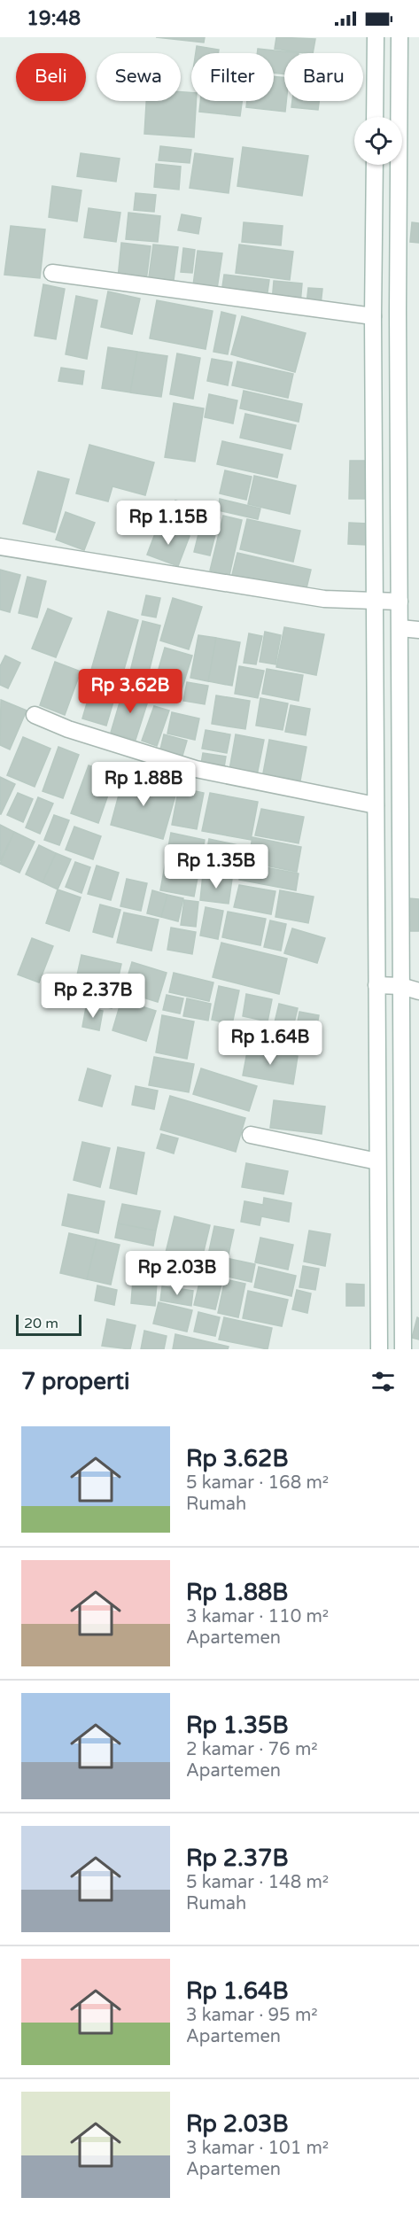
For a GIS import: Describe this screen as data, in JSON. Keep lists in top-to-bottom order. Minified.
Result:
{"scale_bar":"20 m","page":{"status":"19:48","chip":["Beli","Sewa","Filter","Baru"],"price":["Rp 1.15B","Rp 3.62B","Rp 1.88B","Rp 1.35B","Rp 2.37B","Rp 1.64B","Rp 2.03B"],"scale":"20 m","heading":"7 properti","list":[{"name":"Rp 3.62B","note":"5 kamar · 168 m² · Rumah"},{"name":"Rp 1.88B","note":"3 kamar · 110 m² · Apartemen"},{"name":"Rp 1.35B","note":"2 kamar · 76 m² · Apartemen"},{"name":"Rp 2.37B","note":"5 kamar · 148 m² · Rumah"},{"name":"Rp 1.64B","note":"3 kamar · 95 m² · Apartemen"},{"name":"Rp 2.03B","note":"3 kamar · 101 m² · Apartemen"}]}}
